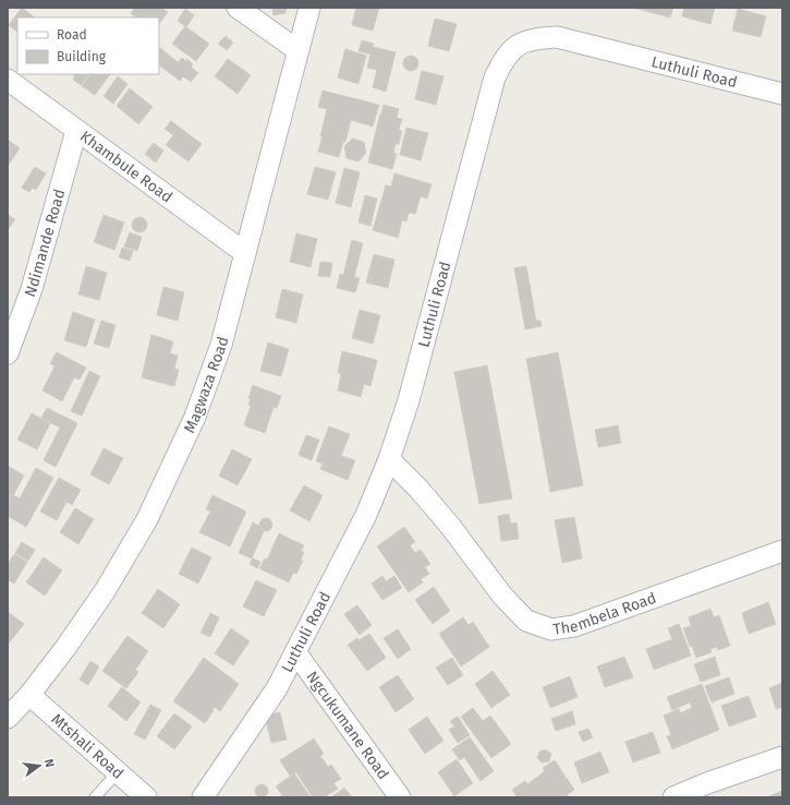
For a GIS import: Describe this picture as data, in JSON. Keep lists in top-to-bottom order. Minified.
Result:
{"streets":{"street":["Luthuli Road","Khambule Road","Ndimande Road","Magwaza Road","Thembela Road","Ngcukumane Road","Mtshali Road"]},"crossings":[["Luthuli Road","Thembela Road"],["Luthuli Road","Ngcukumane Road"],["Khambule Road","Ndimande Road"],["Khambule Road","Magwaza Road"],["Magwaza Road","Mtshali Road"]],"legend":["Road","Building"],"north":"right"}
